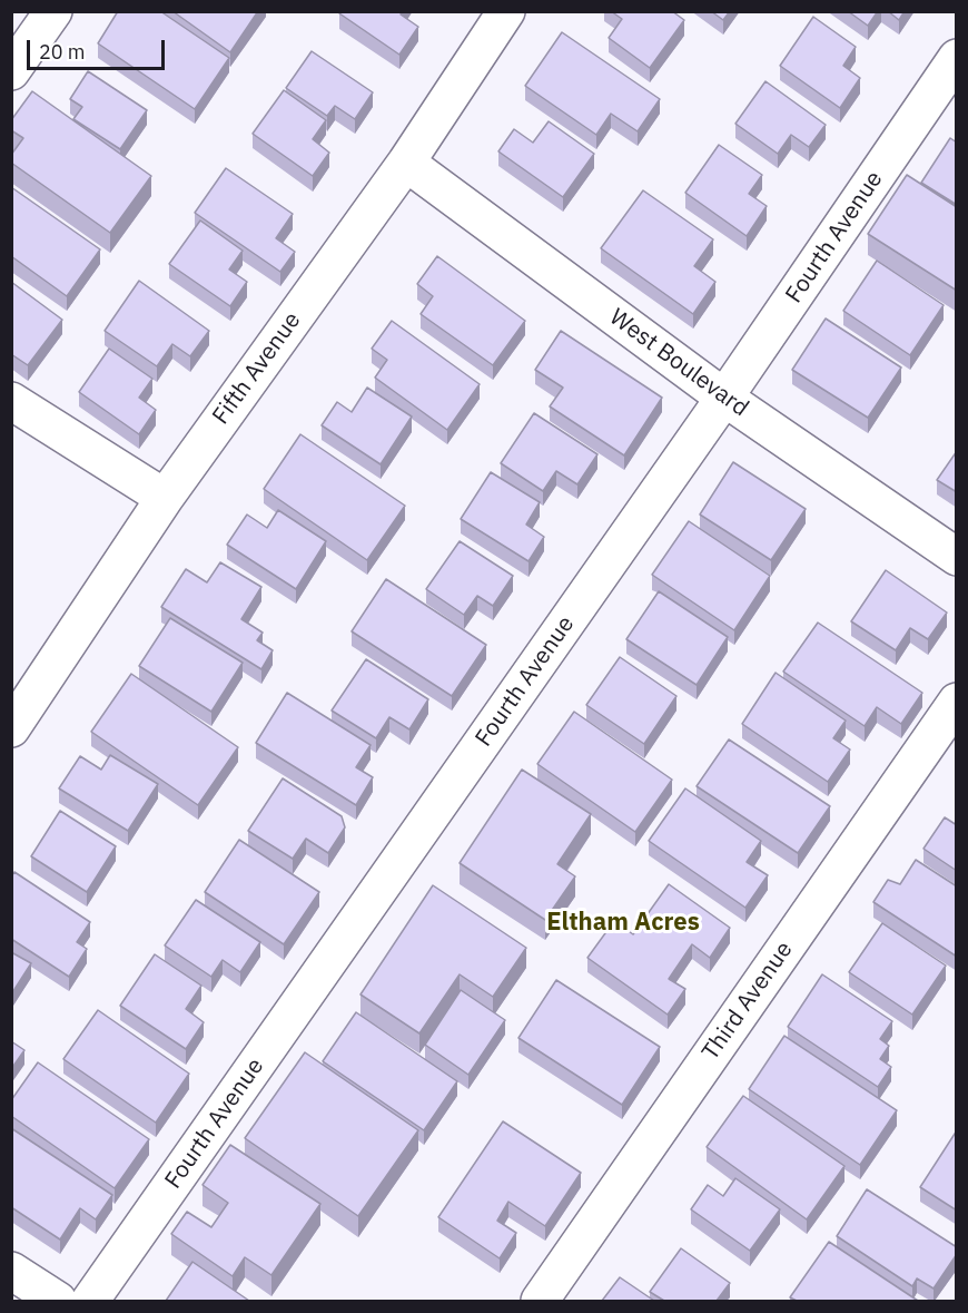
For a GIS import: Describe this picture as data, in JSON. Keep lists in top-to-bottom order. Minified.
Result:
{"streets":{"street":["Fourth Avenue","West Boulevard","Fifth Avenue","Third Avenue"]},"crossings":[["Fourth Avenue","West Boulevard"],["West Boulevard","Fifth Avenue"]],"districts":["Eltham Acres"],"scale_bar":"20 m"}
